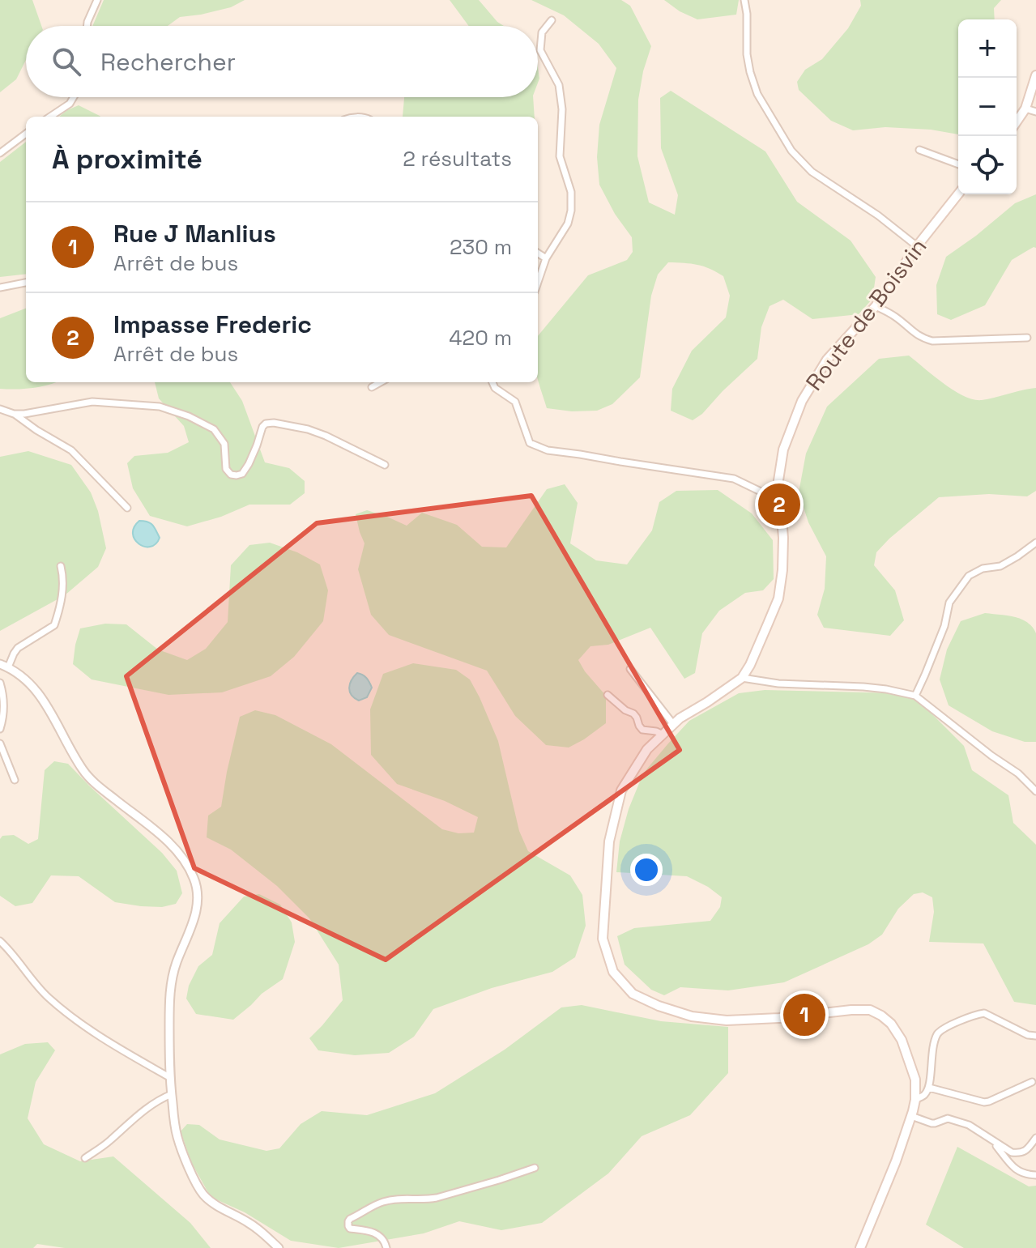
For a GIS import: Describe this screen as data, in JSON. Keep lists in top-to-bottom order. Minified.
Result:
{"streets":{"main road":["Route de Boisvin"]},"page":{"map_buttons":["+","−"],"search":"Rechercher","heading":["À proximité","2 résultats"],"list":[{"mark":"1","name":"Rue J Manlius","note":"Arrêt de bus","value":"230 m"},{"mark":"2","name":"Impasse Frederic","note":"Arrêt de bus","value":"420 m"}],"pins":["2","1"]}}
